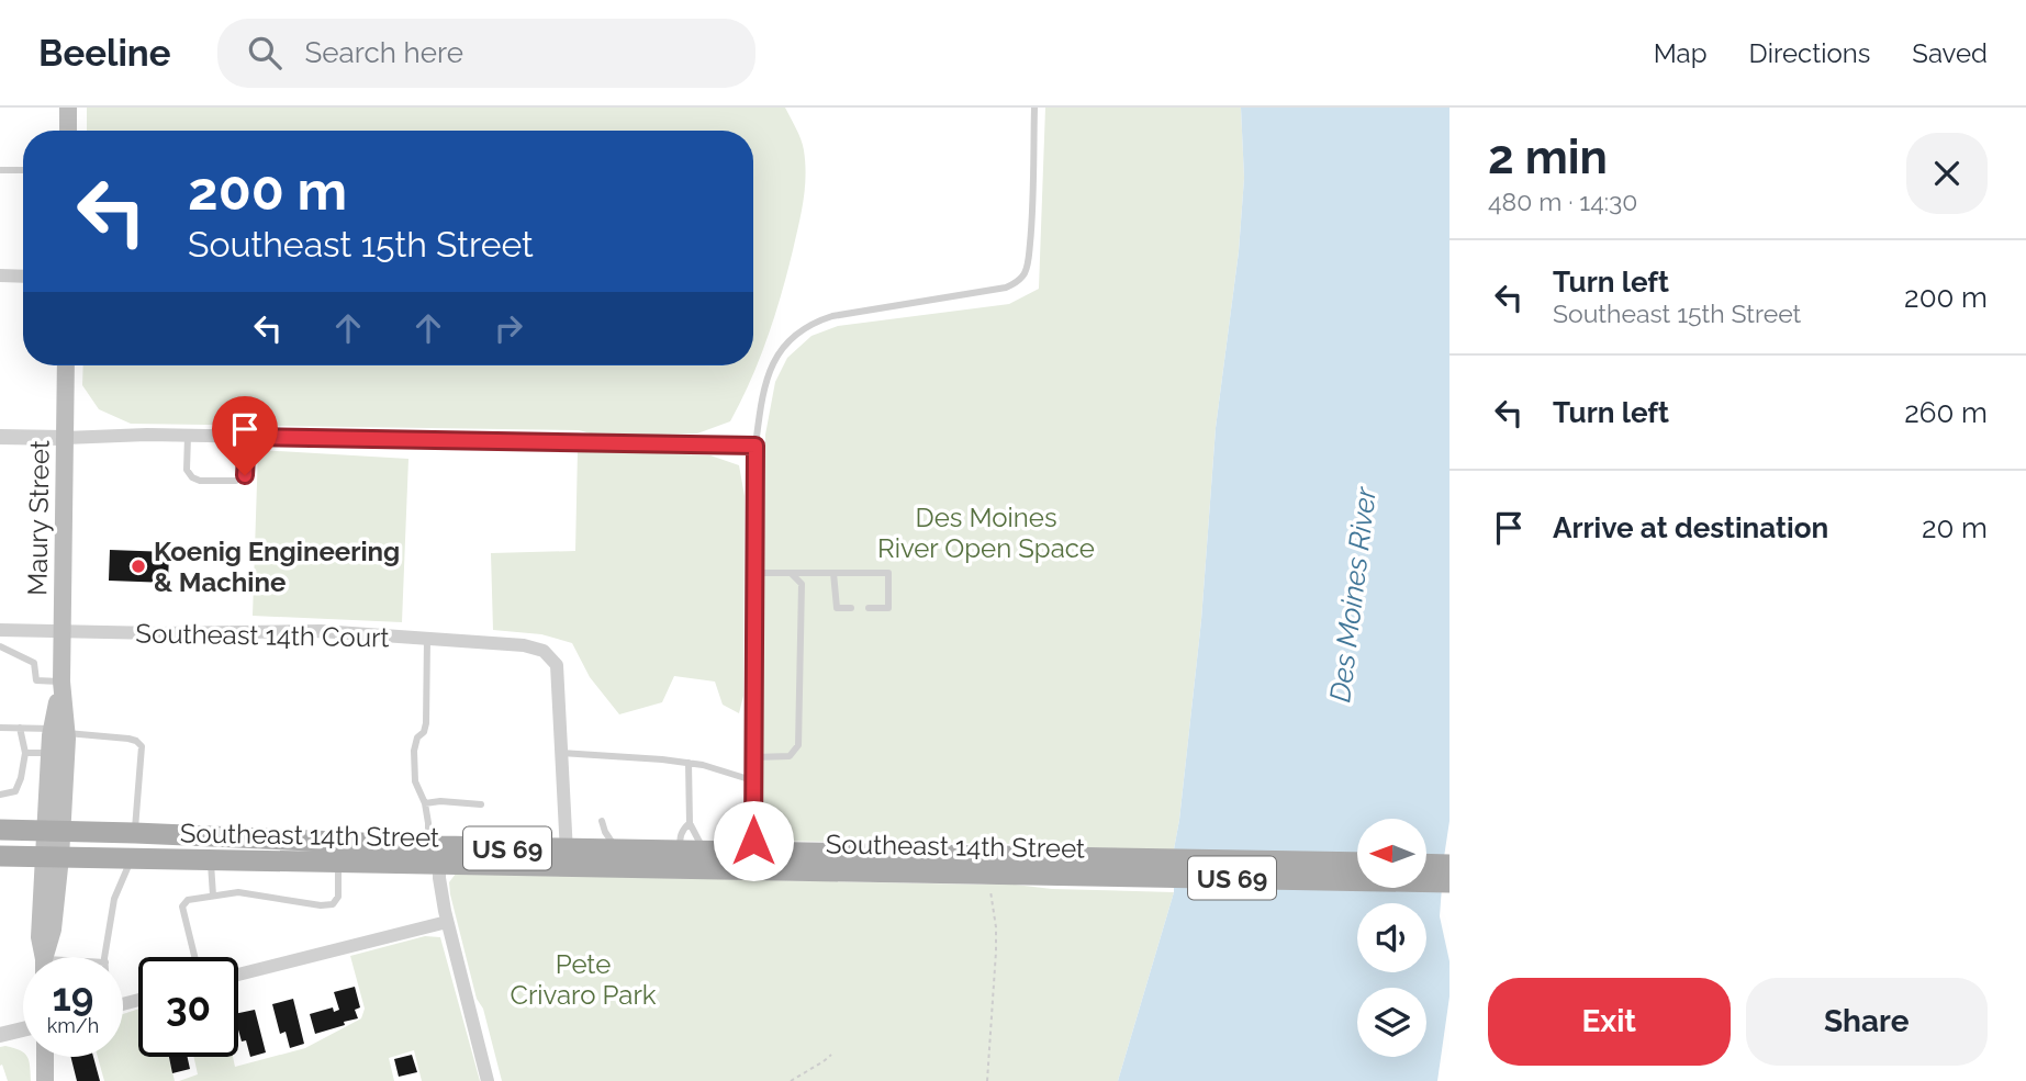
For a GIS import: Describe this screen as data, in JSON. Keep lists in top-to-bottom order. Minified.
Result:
{"streets":{"main road":["Maury Street","Southeast 14th Street","US 69"],"street":["Southeast 14th Court"]},"crossings":[["Maury Street","Southeast 14th Court"],["Maury Street","Southeast 14th Street"]],"water":["Des Moines River"],"parks":["Des Moines River Open Space","Pete Crivaro Park"],"places":["Koenig Engineering & Machine"],"north":"left","page":{"header":"Beeline","search":"Search here","nav":["Map","Directions","Saved"],"heading":["2 min","480 m · 14:30"],"turn":["200 m","Southeast 15th Street"],"list":[{"name":"Turn left","note":"Southeast 15th Street","value":"200 m"},{"name":"Turn left","value":"260 m"},{"name":"Arrive at destination","value":"20 m"}],"speed":"19 km/h","limit":"30","buttons":["Exit","Share"]}}
